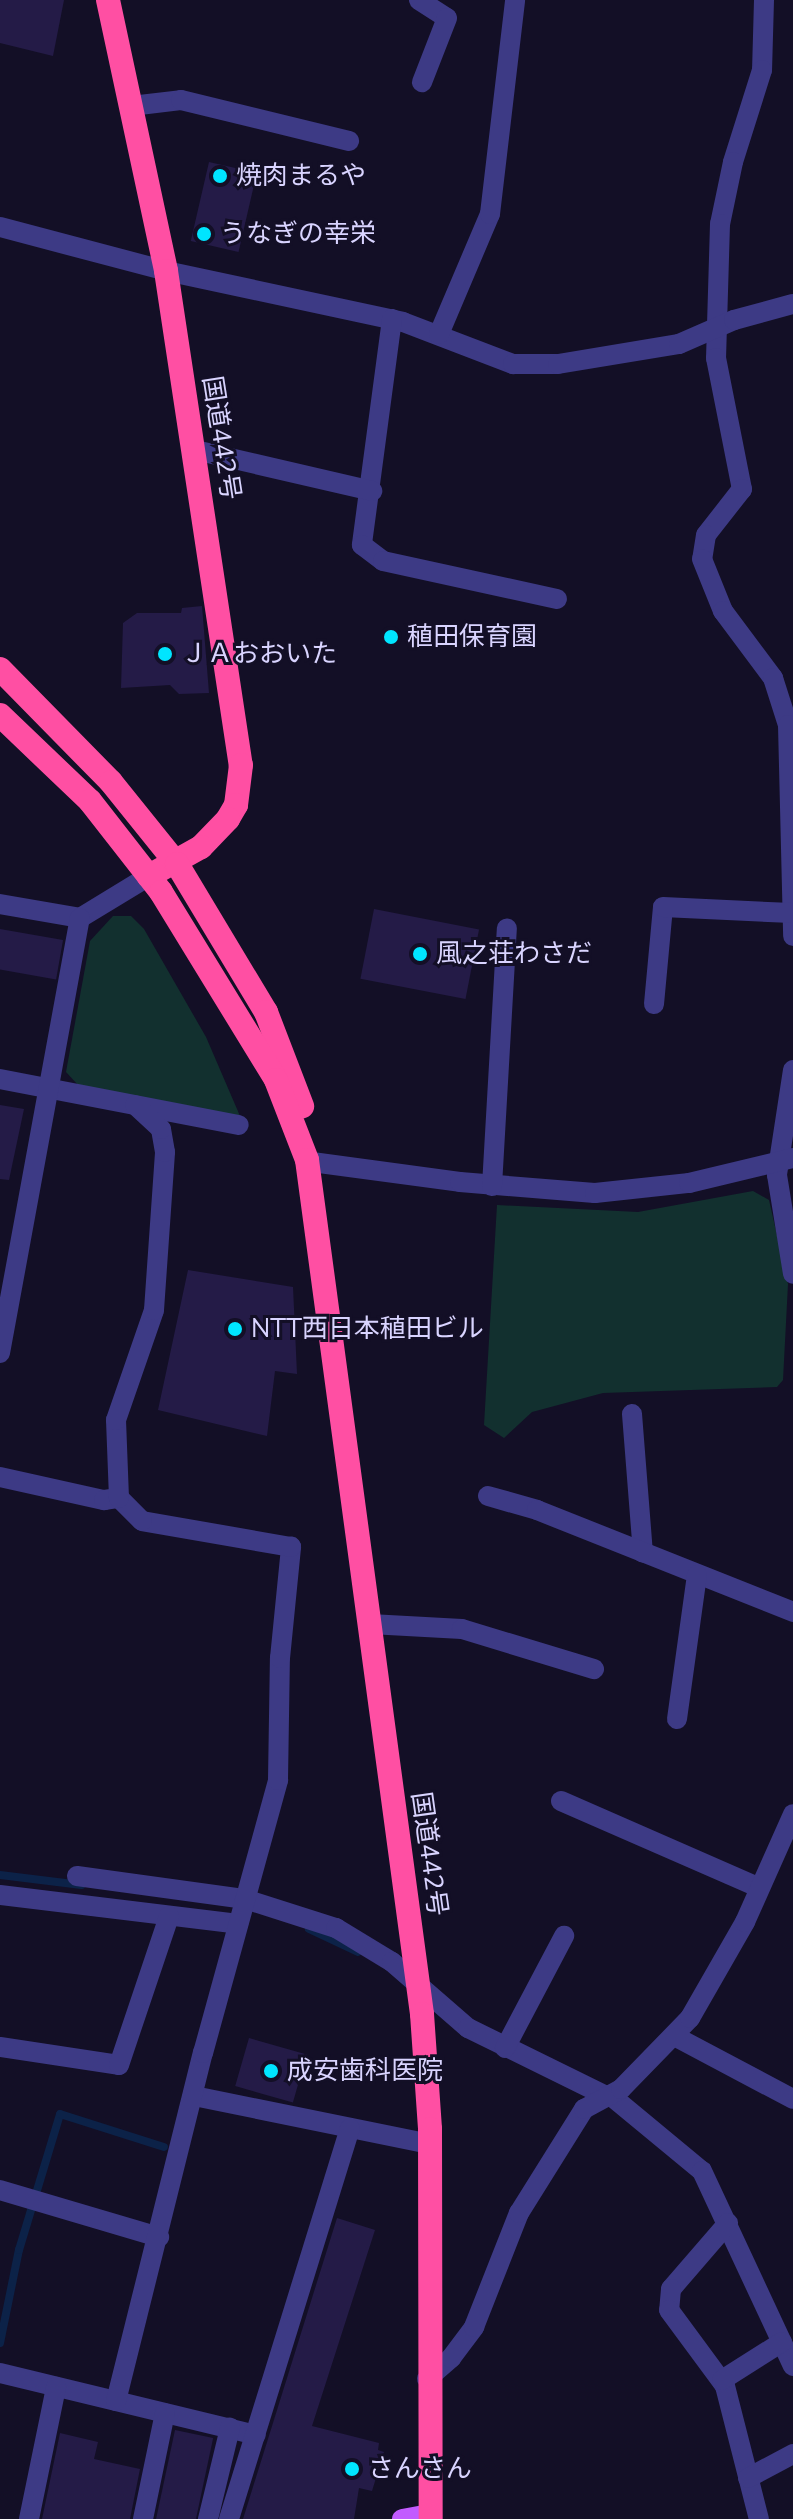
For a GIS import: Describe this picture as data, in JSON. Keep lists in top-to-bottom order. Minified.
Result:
{"streets":{"highway":["国道442号"]},"places":["焼肉まるや","うなぎの幸栄","稙田保育園","ＪＡおおいた","風之荘わさだ","NTT西日本稙田ビル","成安歯科医院","さんさん"]}
